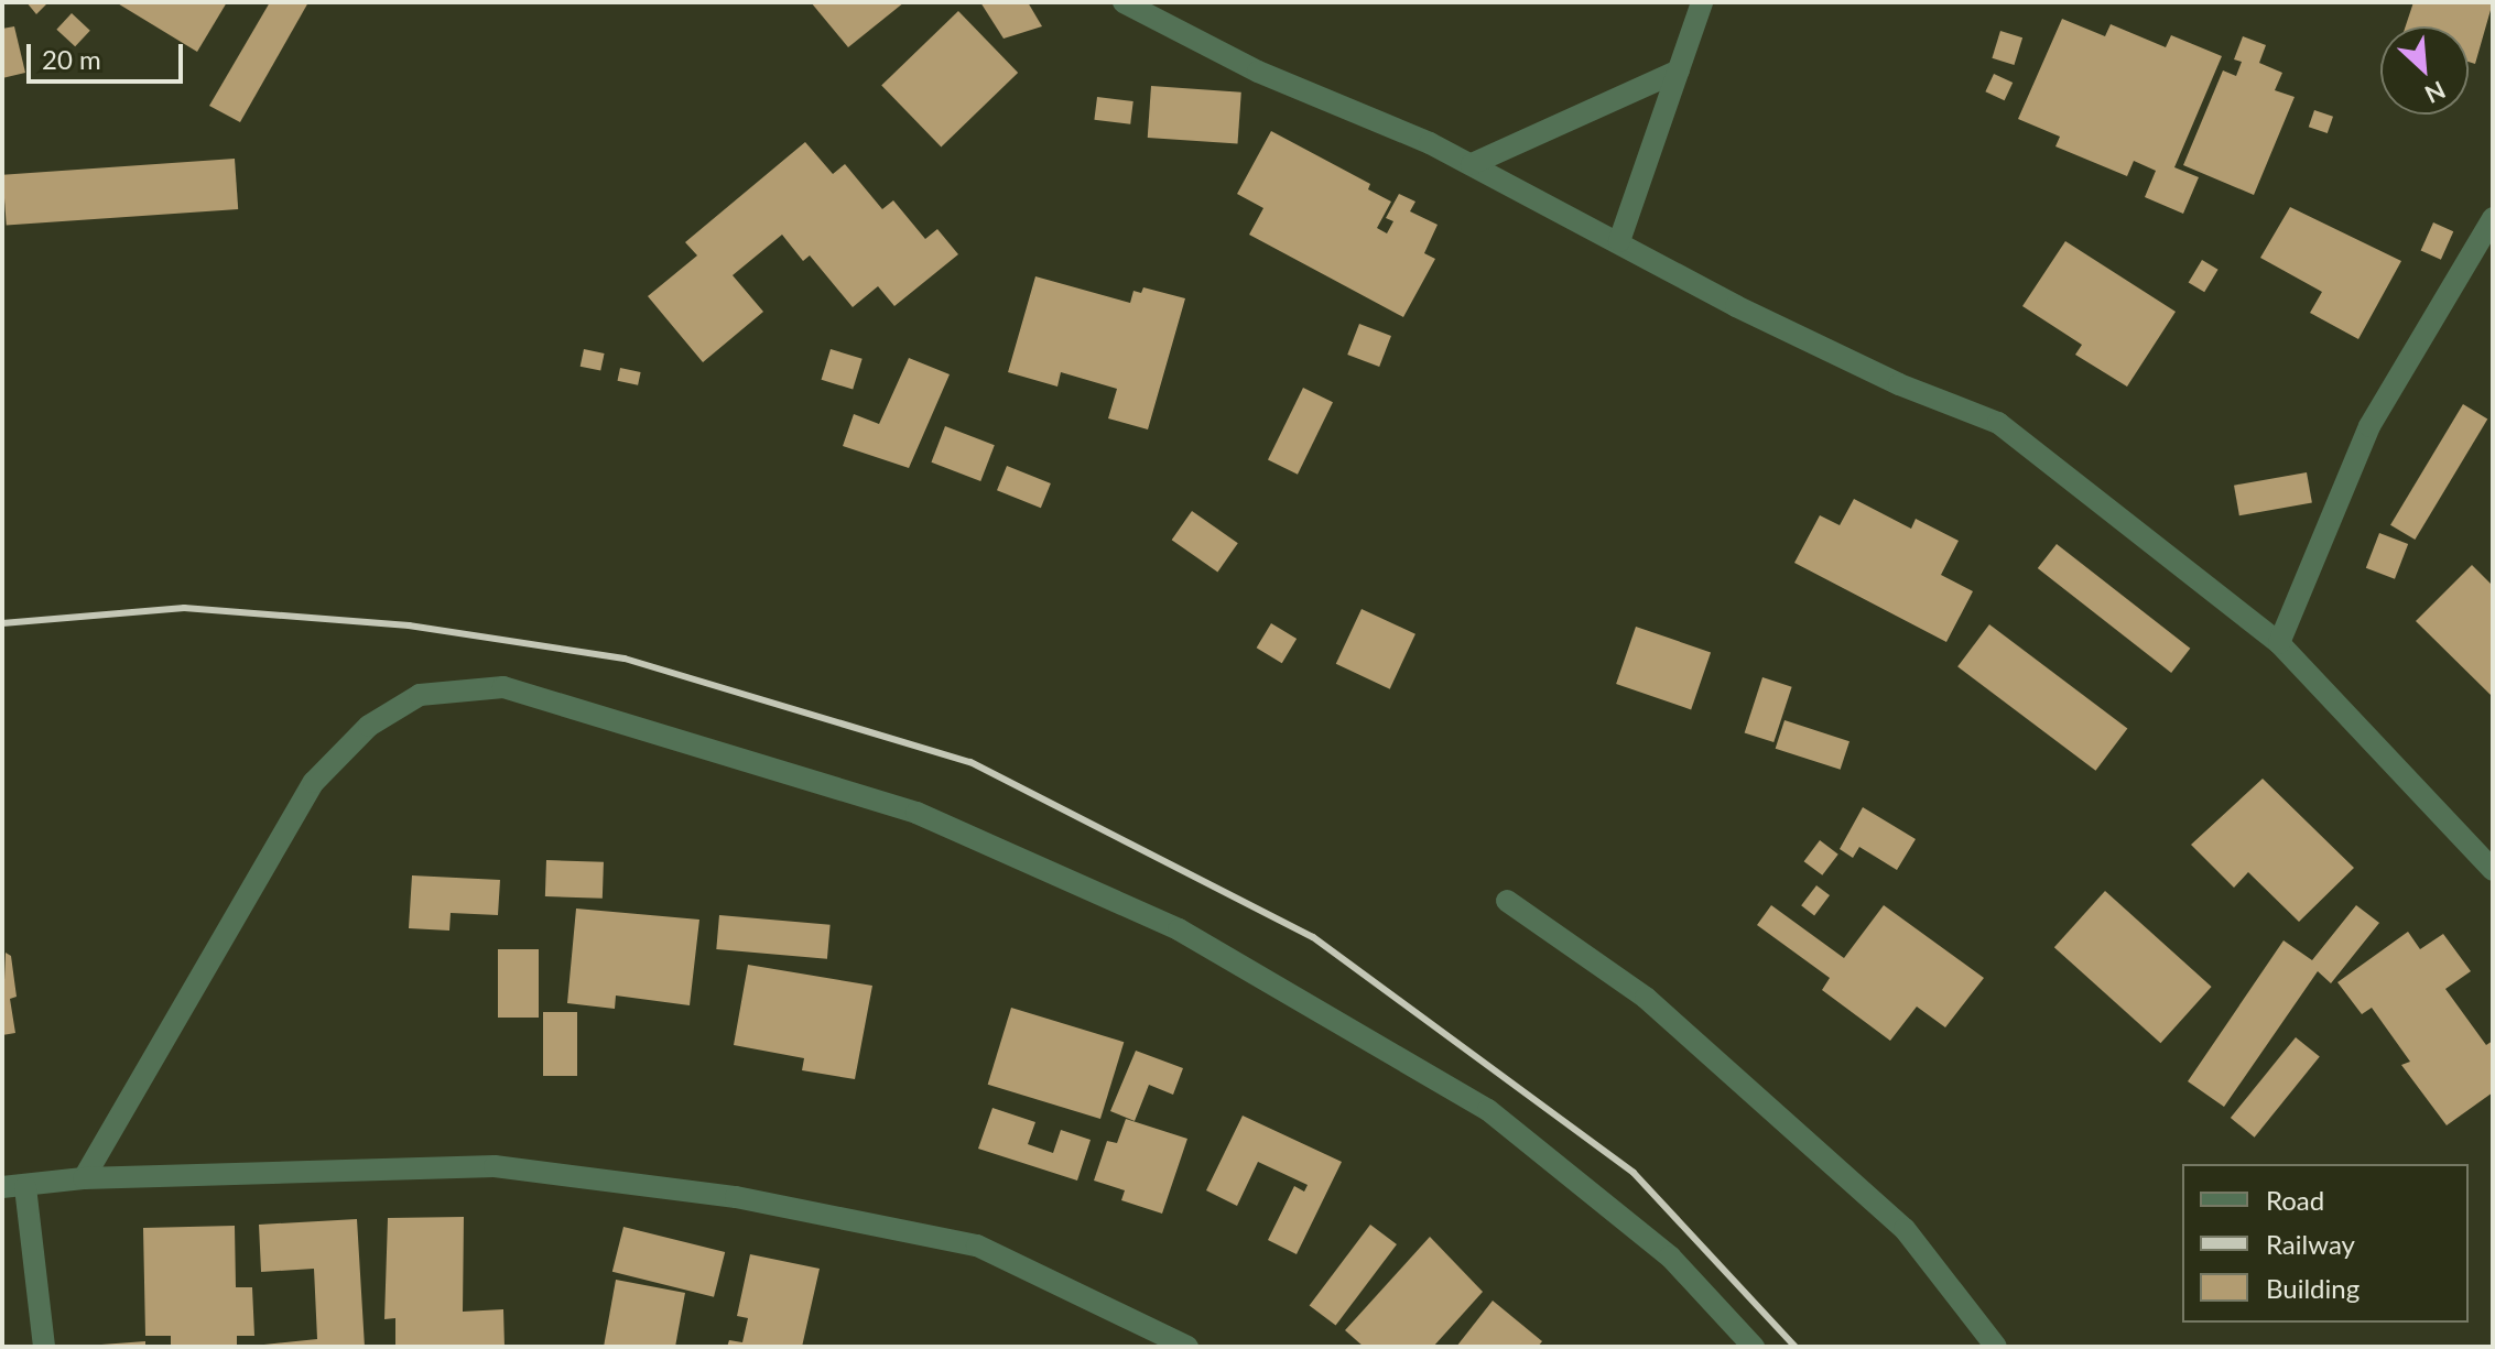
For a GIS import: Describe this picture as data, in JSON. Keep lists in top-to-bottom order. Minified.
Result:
{"legend":["Road","Railway","Building"],"scale_bar":"20 m","north":"bottom right"}
